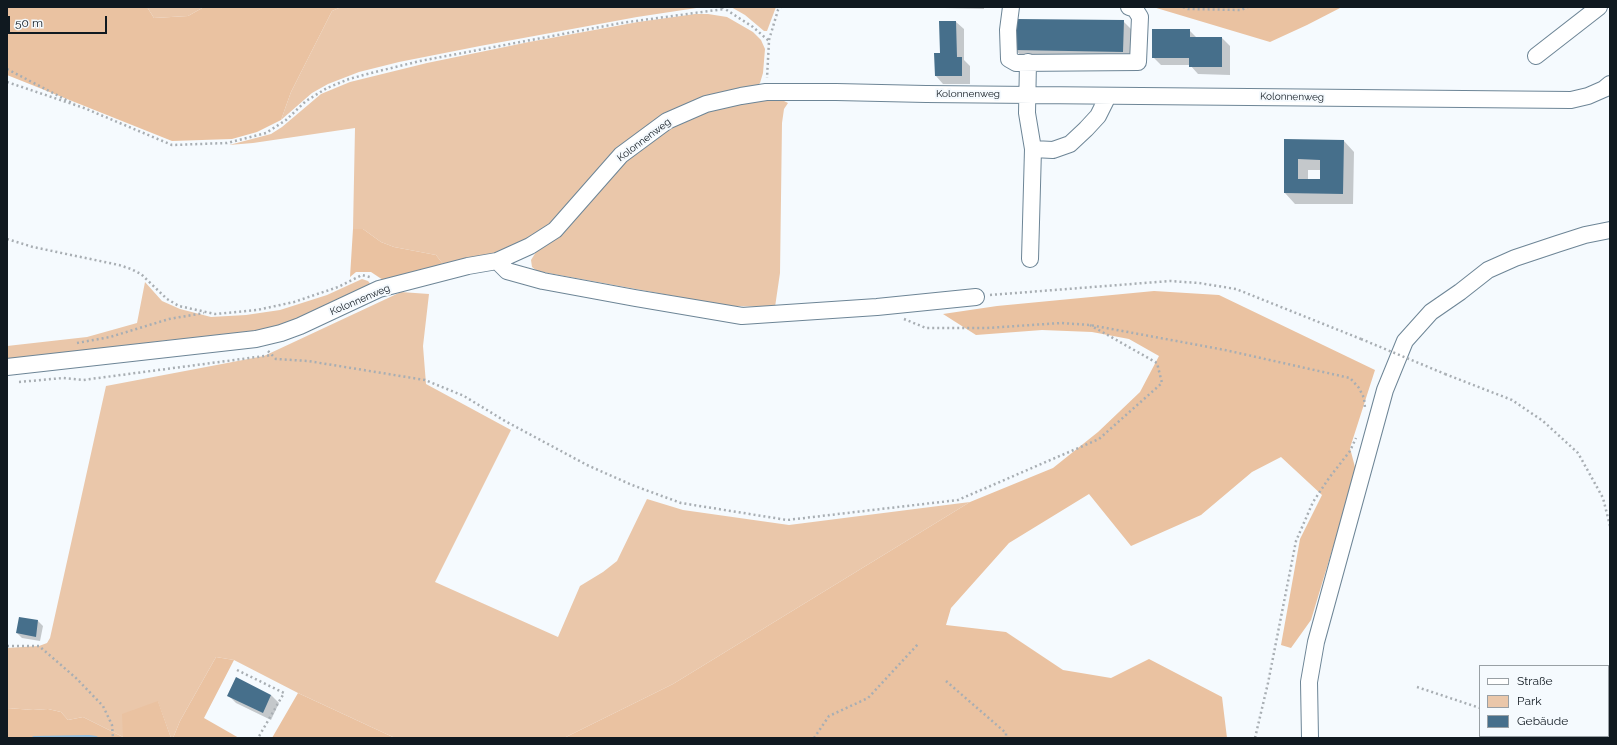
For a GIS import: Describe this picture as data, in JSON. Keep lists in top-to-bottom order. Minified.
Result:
{"streets":{"street":["Kolonnenweg"]},"legend":["Straße","Park","Gebäude"],"scale_bar":"50 m"}
